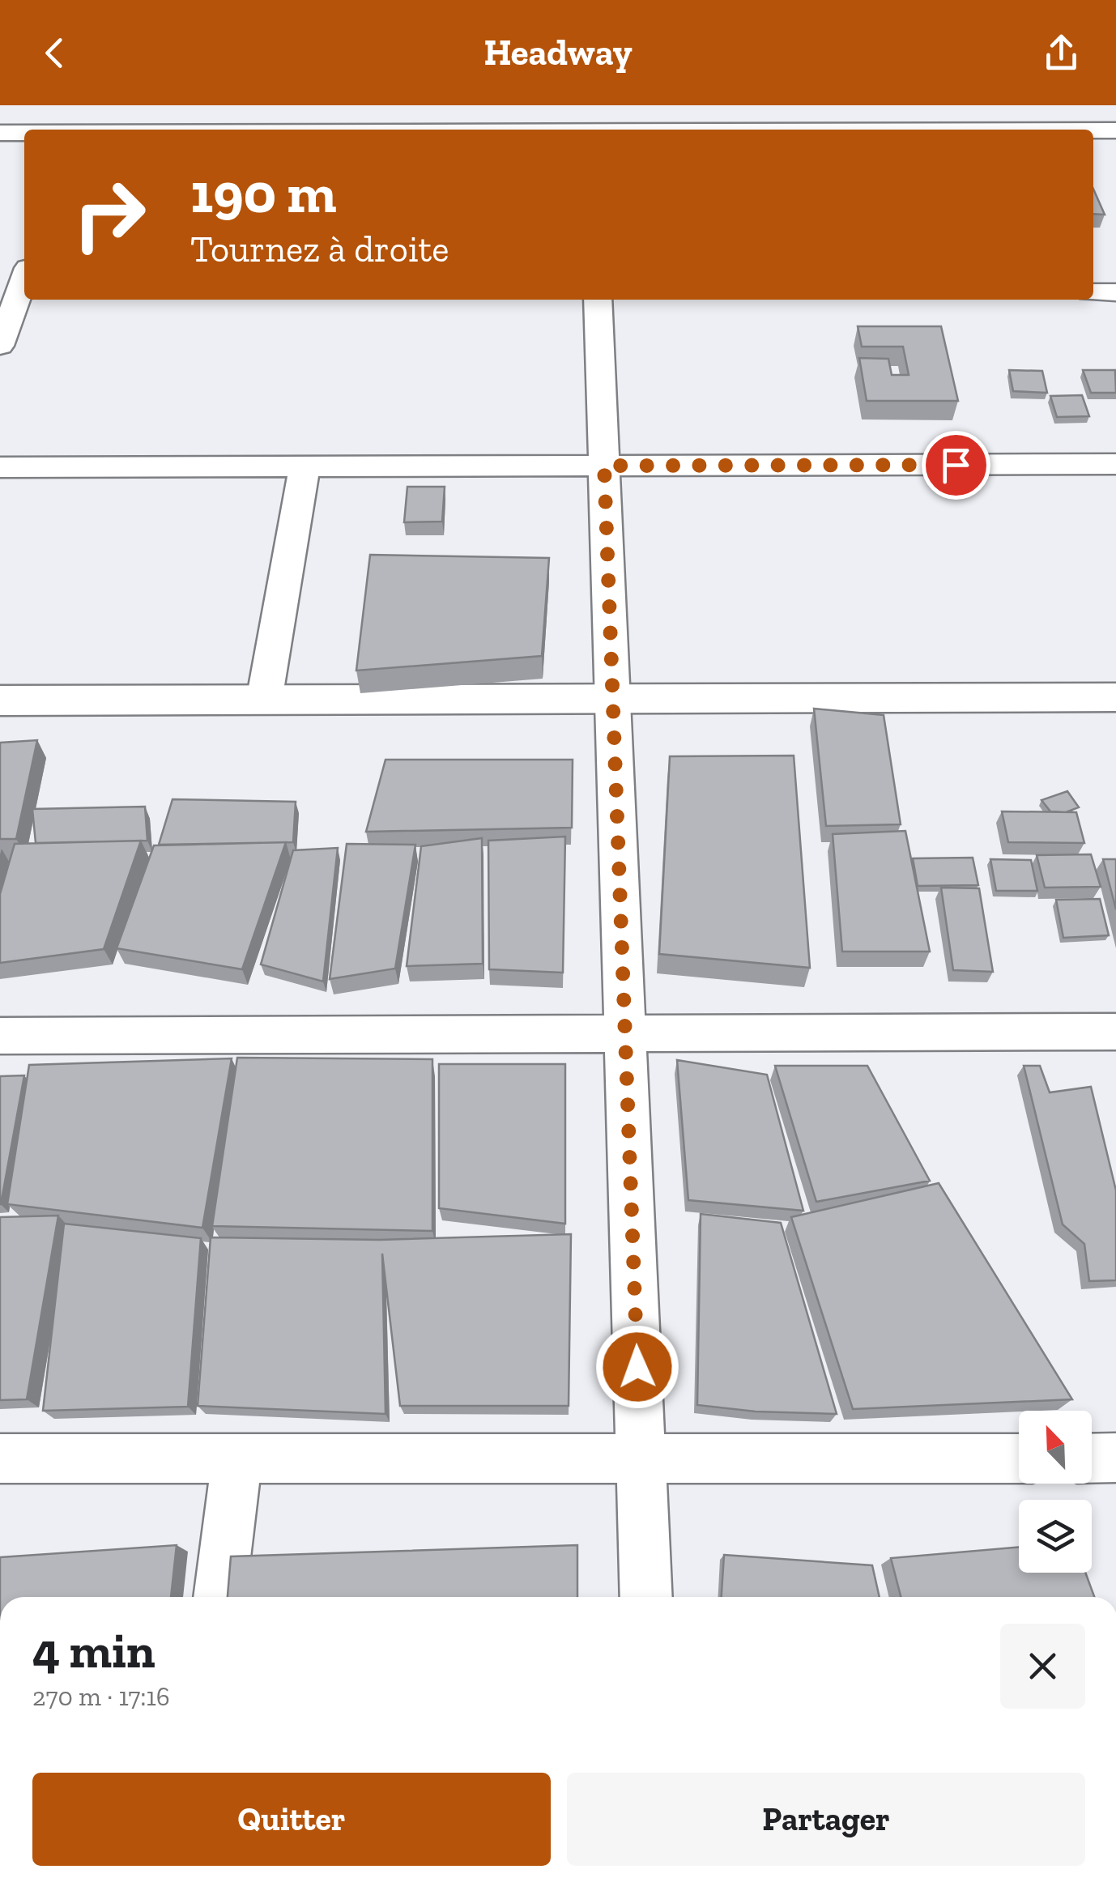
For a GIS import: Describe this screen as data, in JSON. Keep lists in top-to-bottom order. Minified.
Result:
{"north":"top left","page":{"header":"Headway","turn":["190 m","Tournez à droite"],"heading":["4 min","270 m · 17:16"],"buttons":["Quitter","Partager"]}}
